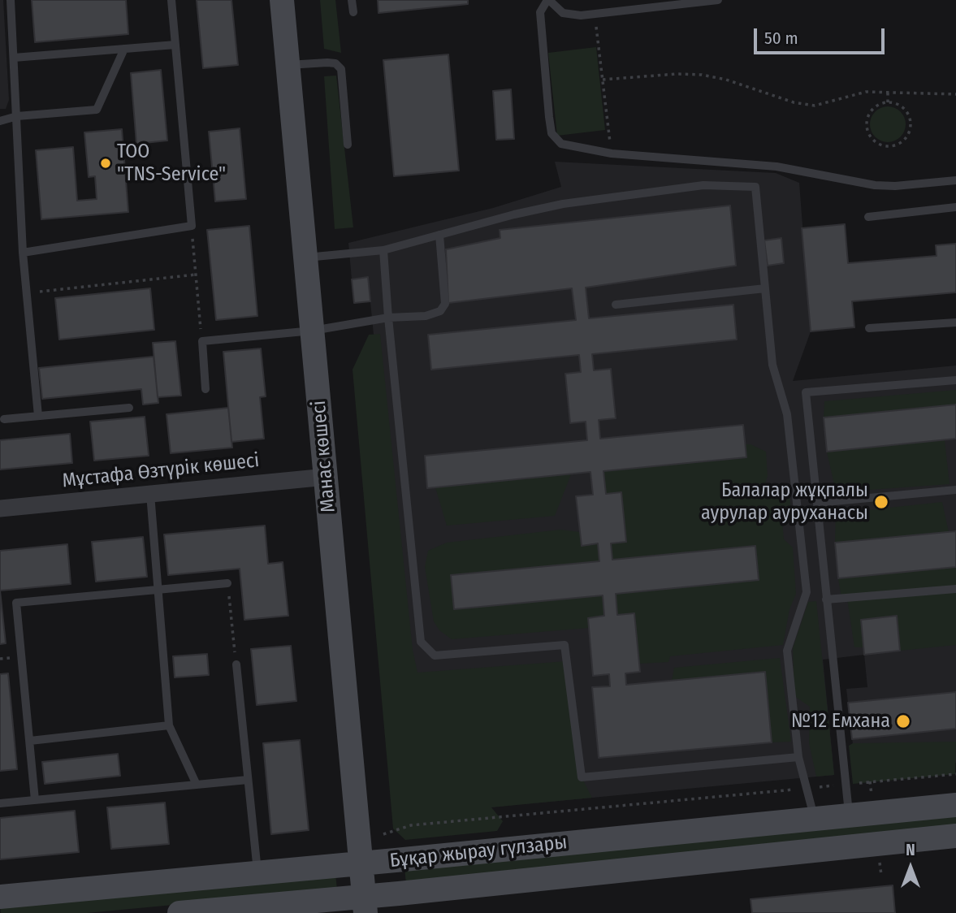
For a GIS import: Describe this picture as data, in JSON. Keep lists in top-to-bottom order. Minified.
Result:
{"streets":{"street":["Манас көшесі","Мұстафа Өзтүрік көшесі","Бұқар жырау гүлзары"]},"crossings":[["Манас көшесі","Мұстафа Өзтүрік көшесі"],["Манас көшесі","Бұқар жырау гүлзары"]],"places":["ТОО \"TNS-Service\"","Балалар жұқпалы аурулар ауруханасы","№12 Емхана"],"scale_bar":"50 m","north":"top"}
